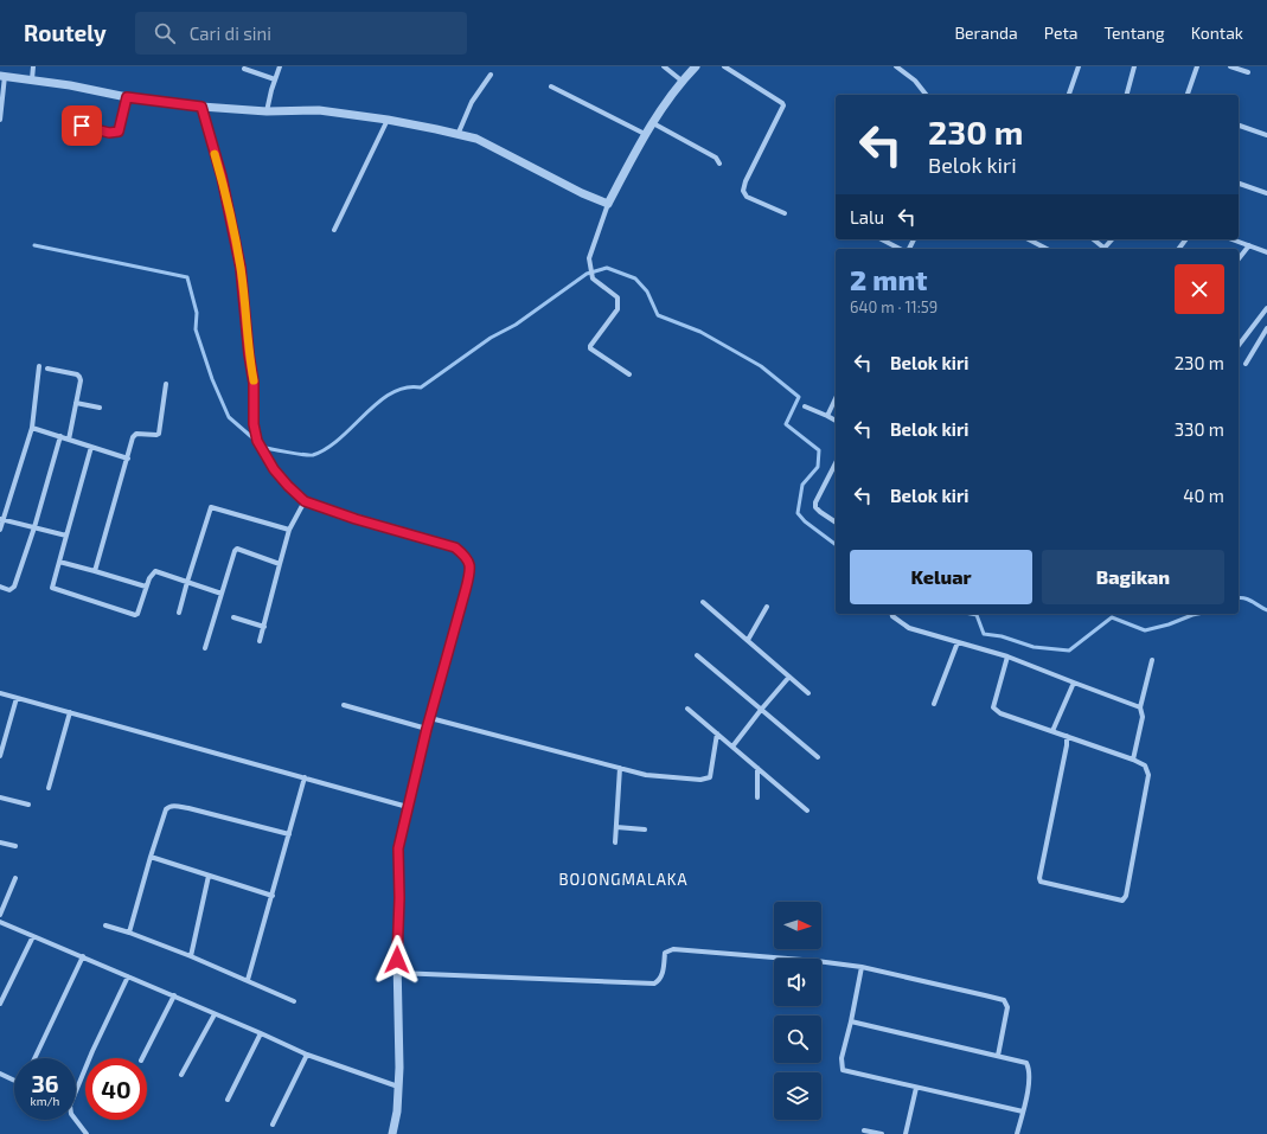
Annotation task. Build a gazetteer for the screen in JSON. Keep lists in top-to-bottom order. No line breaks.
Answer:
{"districts":["BOJONGMALAKA"],"north":"right","page":{"header":"Routely","search":"Cari di sini","nav":["Beranda","Peta","Tentang","Kontak"],"turn":["230 m","Belok kiri"],"then":"Lalu","heading":["2 mnt","640 m · 11:59"],"list":[{"name":"Belok kiri","value":"230 m"},{"name":"Belok kiri","value":"330 m"},{"name":"Belok kiri","value":"40 m"}],"buttons":["Keluar","Bagikan"],"speed":"36 km/h","limit":"40"}}
